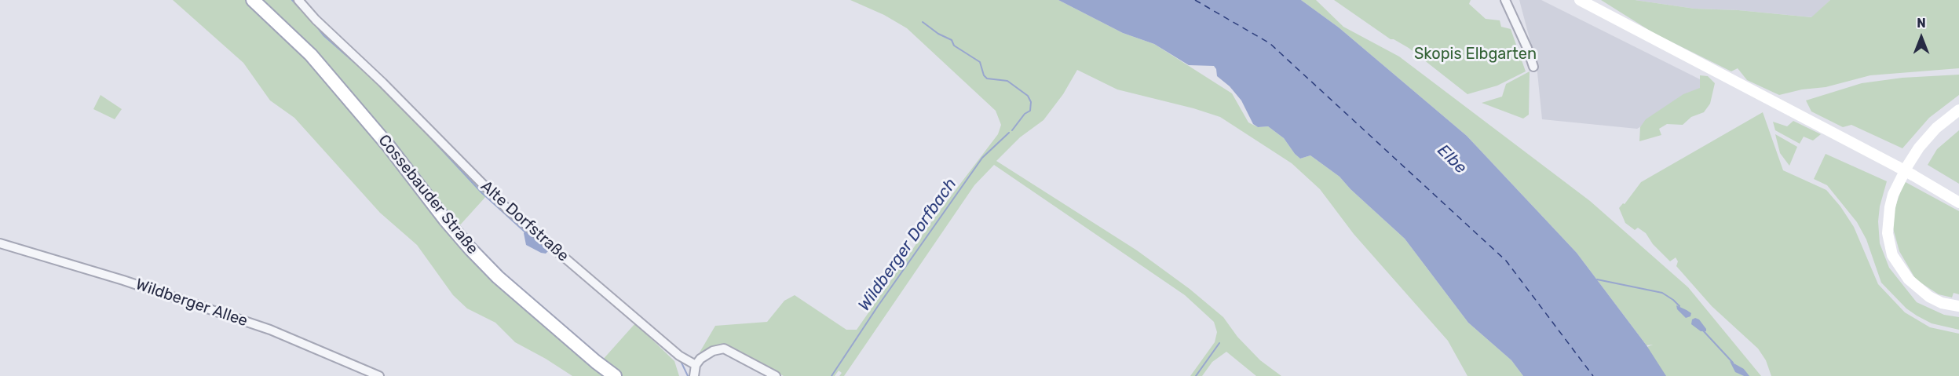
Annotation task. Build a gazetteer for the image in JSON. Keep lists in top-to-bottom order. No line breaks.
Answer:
{"streets":{"main road":["Cossebauder Straße"],"street":["Alte Dorfstraße","Wildberger Allee"]},"water":["Elbe","Wildberger Dorfbach"],"parks":["Skopis Elbgarten"],"north":"top"}
